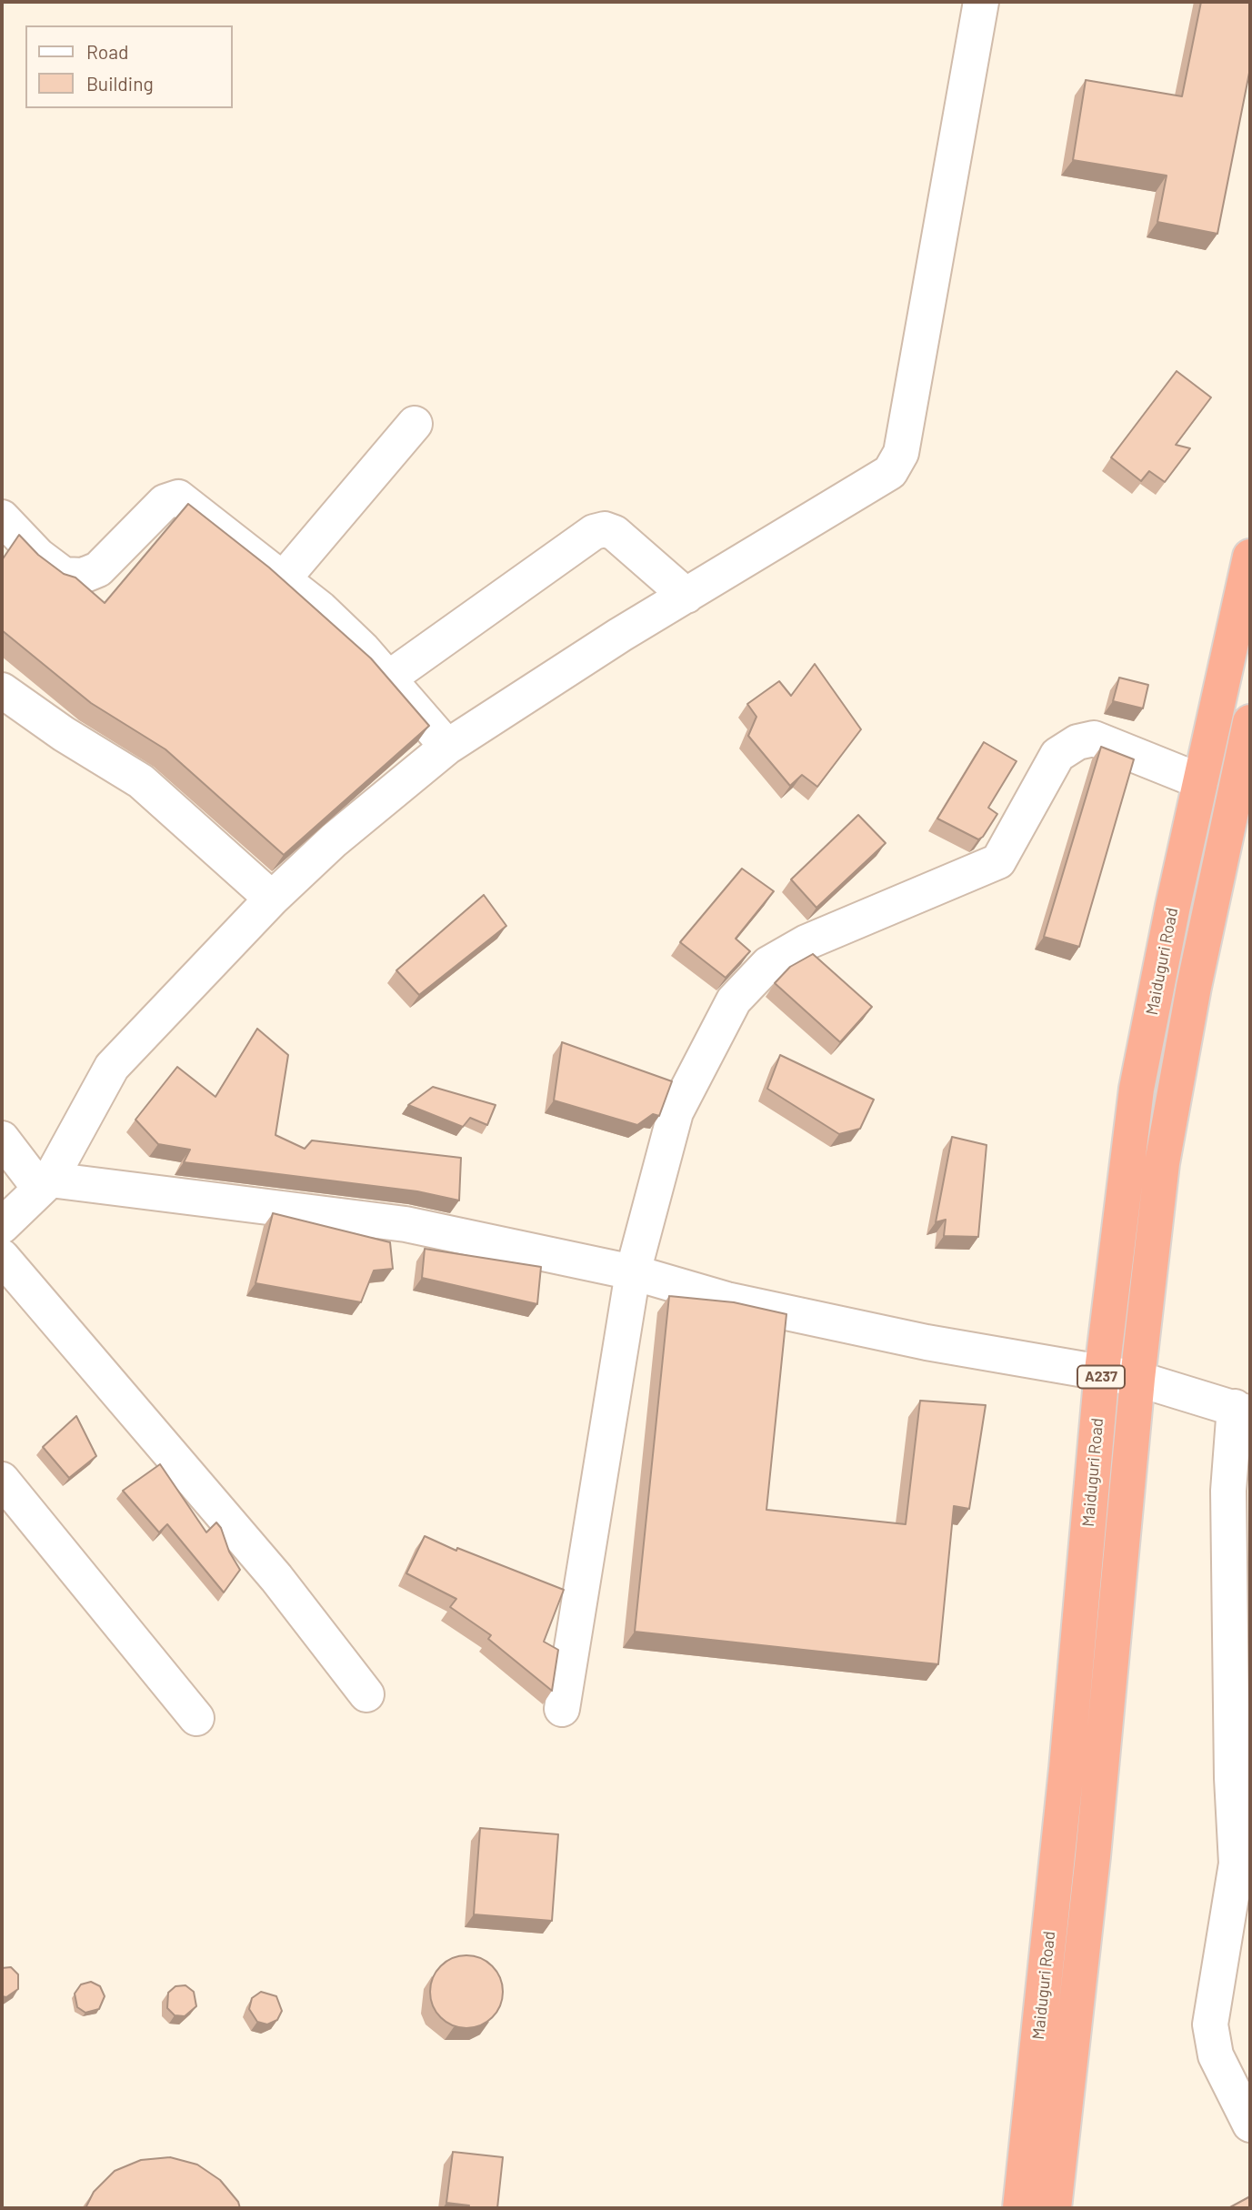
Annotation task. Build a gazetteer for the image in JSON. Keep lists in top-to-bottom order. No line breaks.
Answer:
{"streets":{"highway":["Maiduguri Road","A237"]},"legend":["Road","Building"]}
